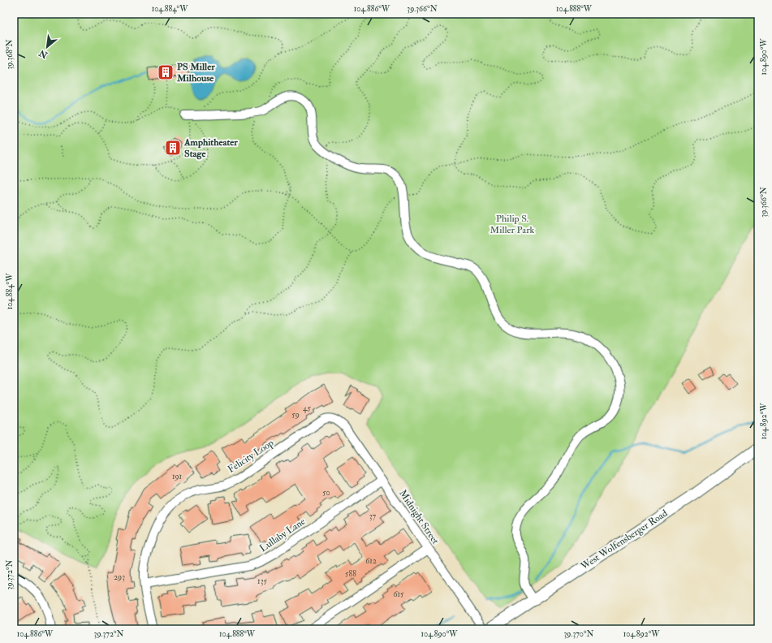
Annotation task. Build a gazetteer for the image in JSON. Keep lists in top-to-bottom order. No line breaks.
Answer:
{"streets":{"main road":["West Wolfensberger Road"],"street":["Felicity Loop","Midnight Street","Lullaby Lane"]},"crossings":[["Felicity Loop","Midnight Street"],["Felicity Loop","Lullaby Lane"],["Midnight Street","Lullaby Lane"]],"parks":["Philip S. Miller Park"],"places":{"building":["PS Miller Milhouse","Amphitheater Stage"]},"house_numbers":["45","59","191","50","37","612","588","293","135","615"],"north":"bottom left","coordinates":["104.884°W","104.886°W","39.366°N","104.888°W","39.368°N","104.890°W","104.892°W","39.372°N","39.370°N"]}
